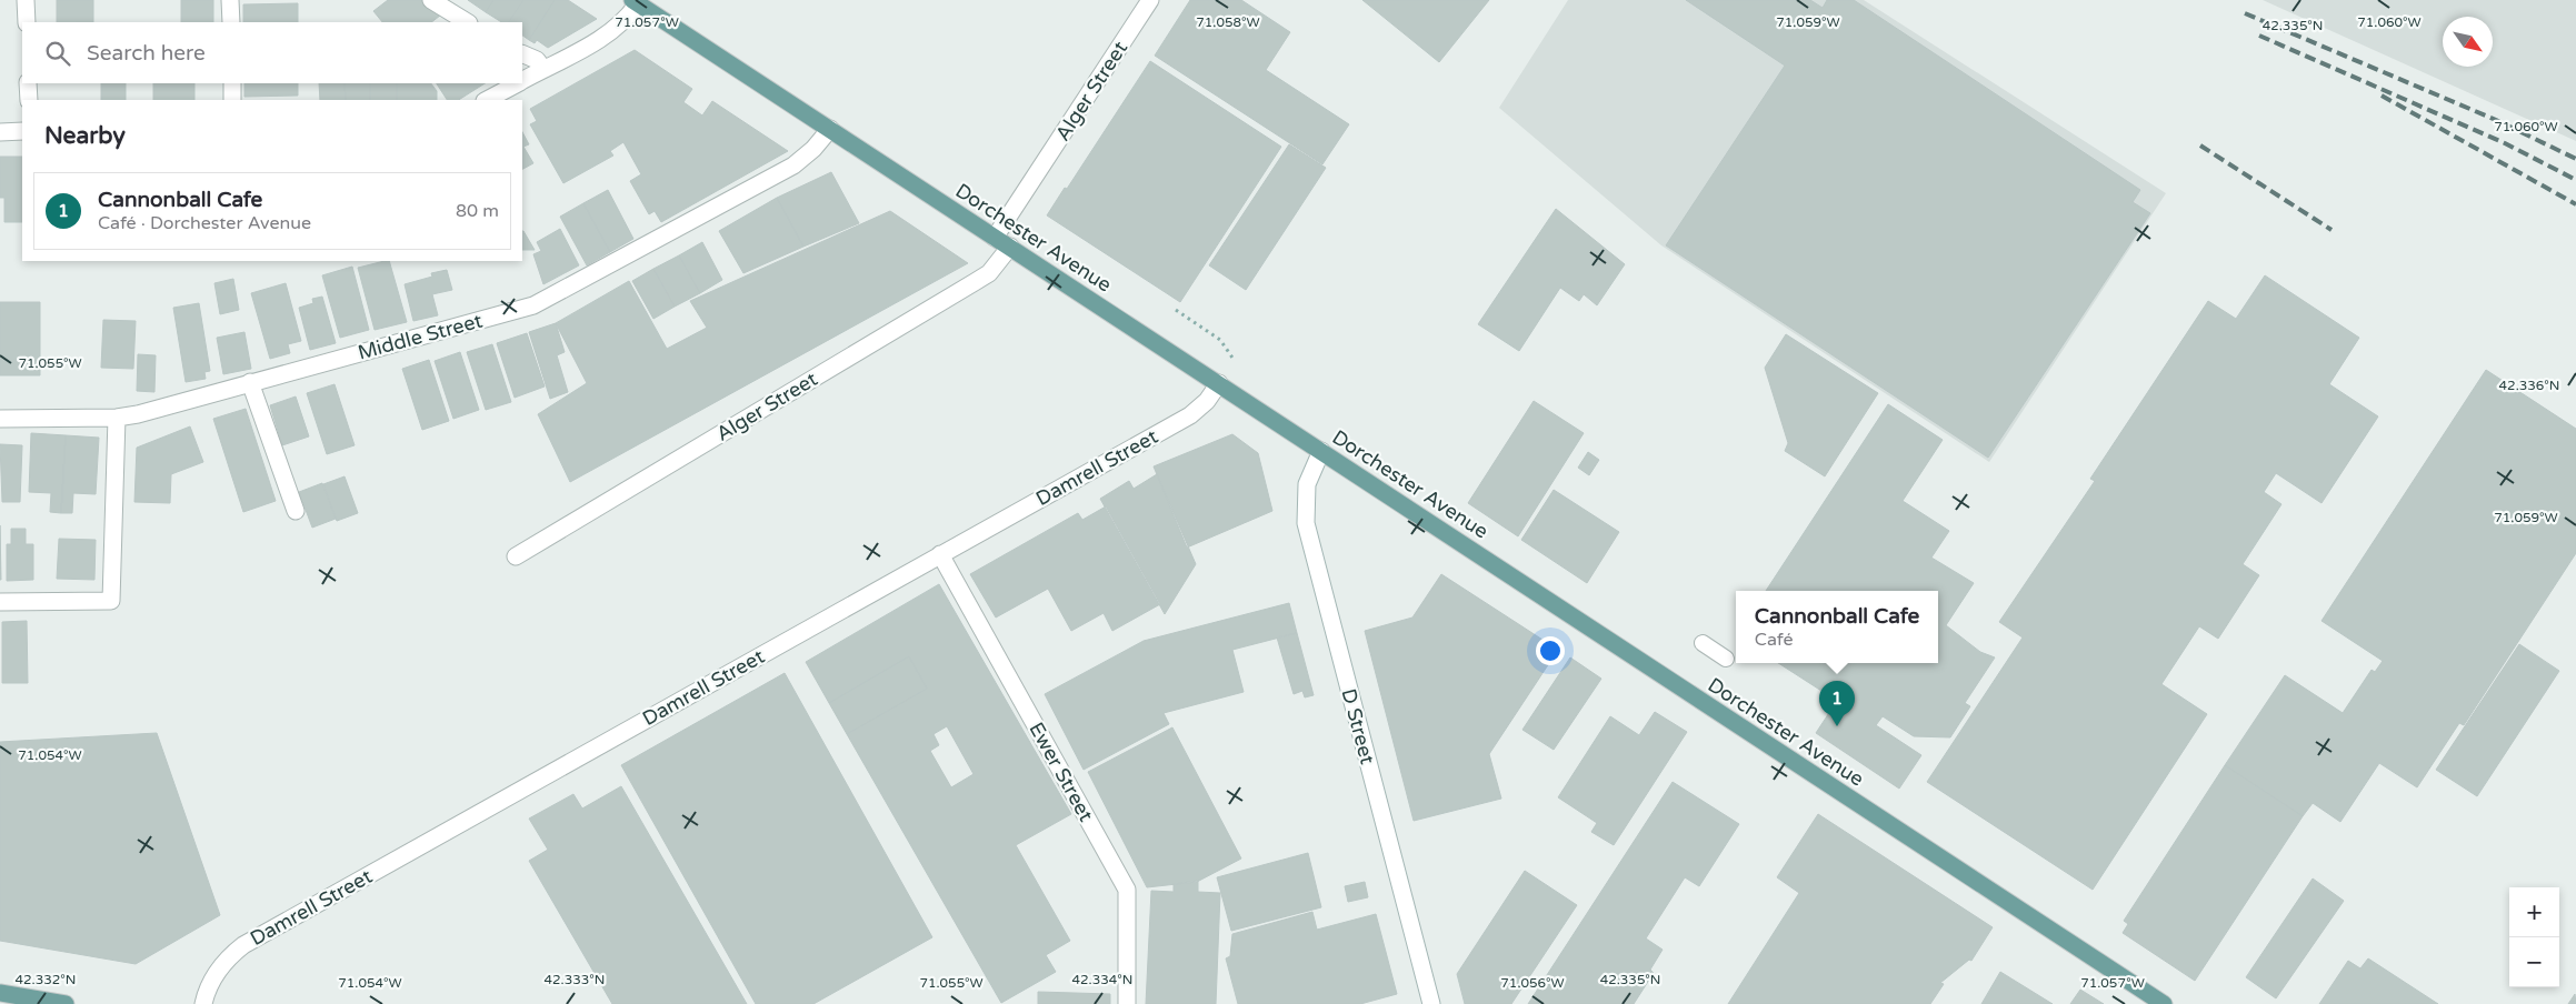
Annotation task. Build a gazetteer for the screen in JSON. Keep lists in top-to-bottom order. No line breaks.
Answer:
{"streets":{"main road":["Dorchester Avenue"],"street":["Alger Street","Middle Street","Damrell Street","D Street","Ewer Street"]},"crossings":[["Alger Street","Dorchester Avenue"],["Dorchester Avenue","Middle Street"],["Dorchester Avenue","Damrell Street"],["Dorchester Avenue","D Street"],["Damrell Street","Ewer Street"]],"north":"bottom right","page":{"search":"Search here","heading":"Nearby","list":[{"mark":"1","name":"Cannonball Cafe","note":"Café · Dorchester Avenue","value":"80 m"}],"popup":["Cannonball Cafe","Café"],"pins":"1","map_buttons":["+","−"]},"coordinates":["71.057°W","71.058°W","71.059°W","71.060°W","42.335°N","71.055°W","42.336°N","71.054°W","42.332°N","42.333°N","42.334°N","71.056°W"]}
